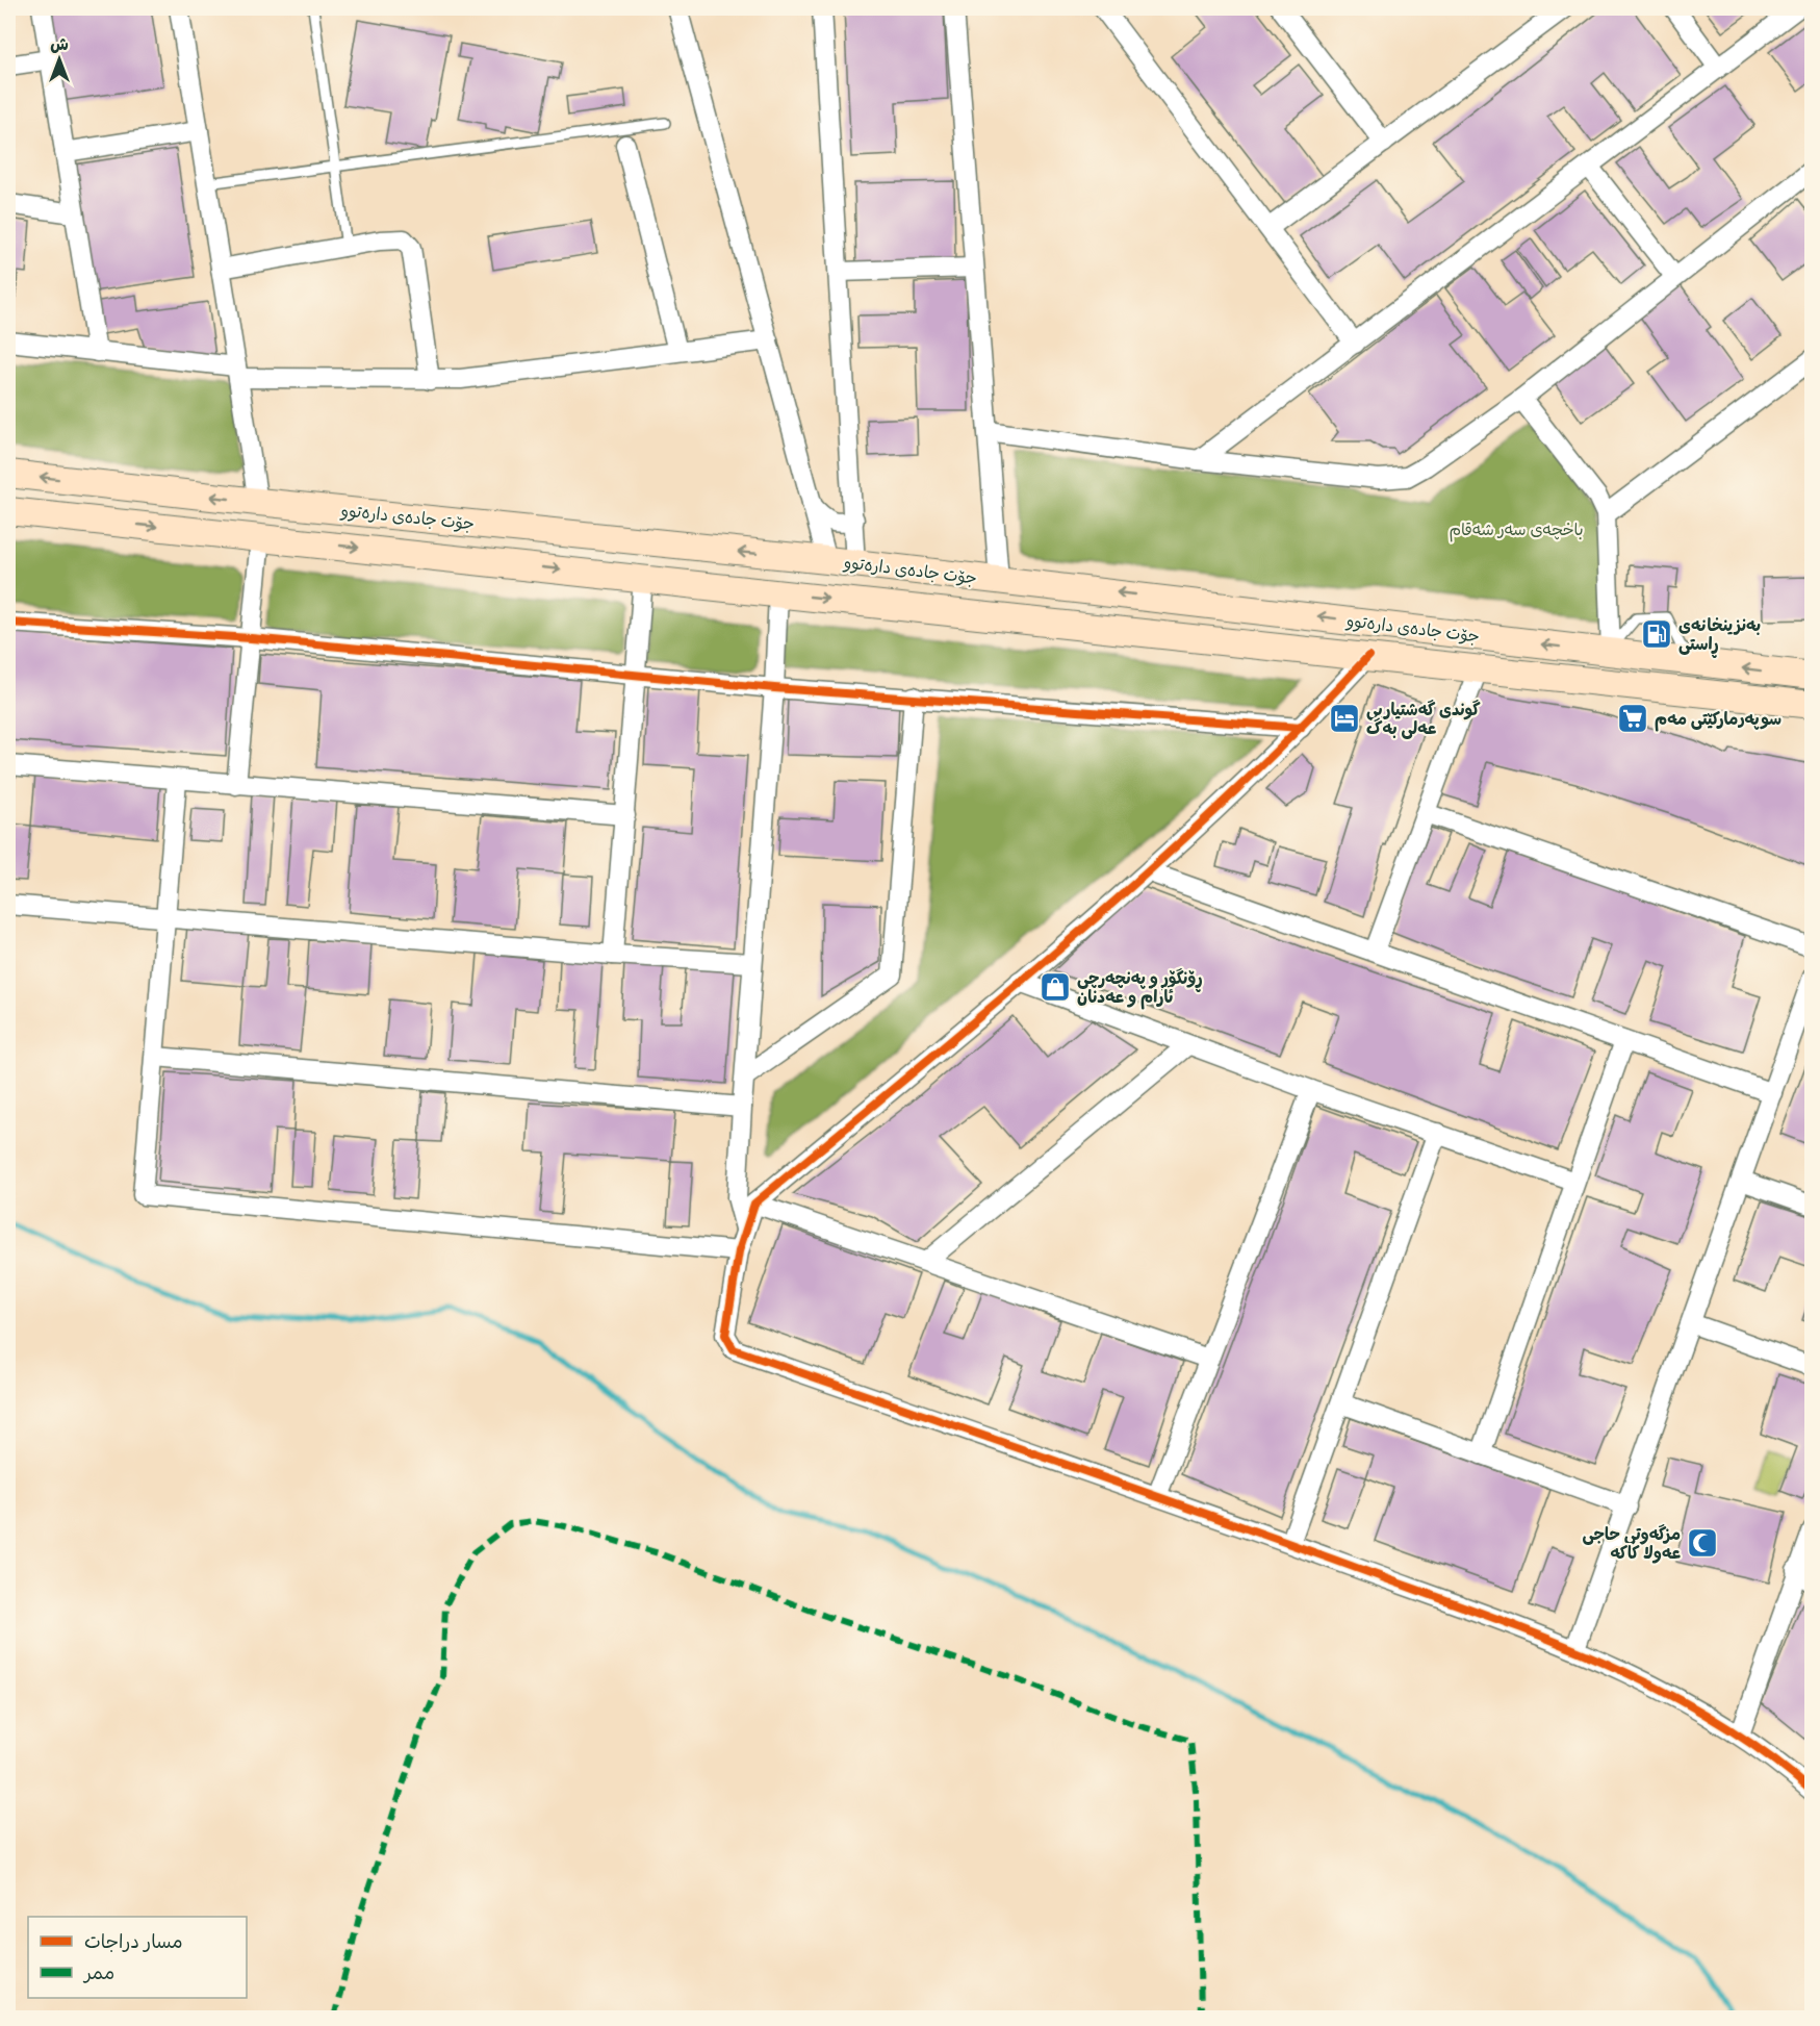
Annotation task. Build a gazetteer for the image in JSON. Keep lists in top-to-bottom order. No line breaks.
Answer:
{"streets":{"main road":["جۆت جادەی دارەتوو"]},"parks":["باخچەی سەر شەقام"],"places":{"fuel station":["بەنزینخانەی ڕاستی"],"hotel":["گوندی گەشتیاریی عەلی بەگ"],"supermarket":["سوپەرمارکێتی مەم"],"shop":["ڕۆنگۆڕ و پەنچەرچی ئارام و عەدنان"],"mosque":["مزگەوتی حاجی عەولا کاکە"]},"legend":["مسار دراجات","ممر"],"north":"top"}
